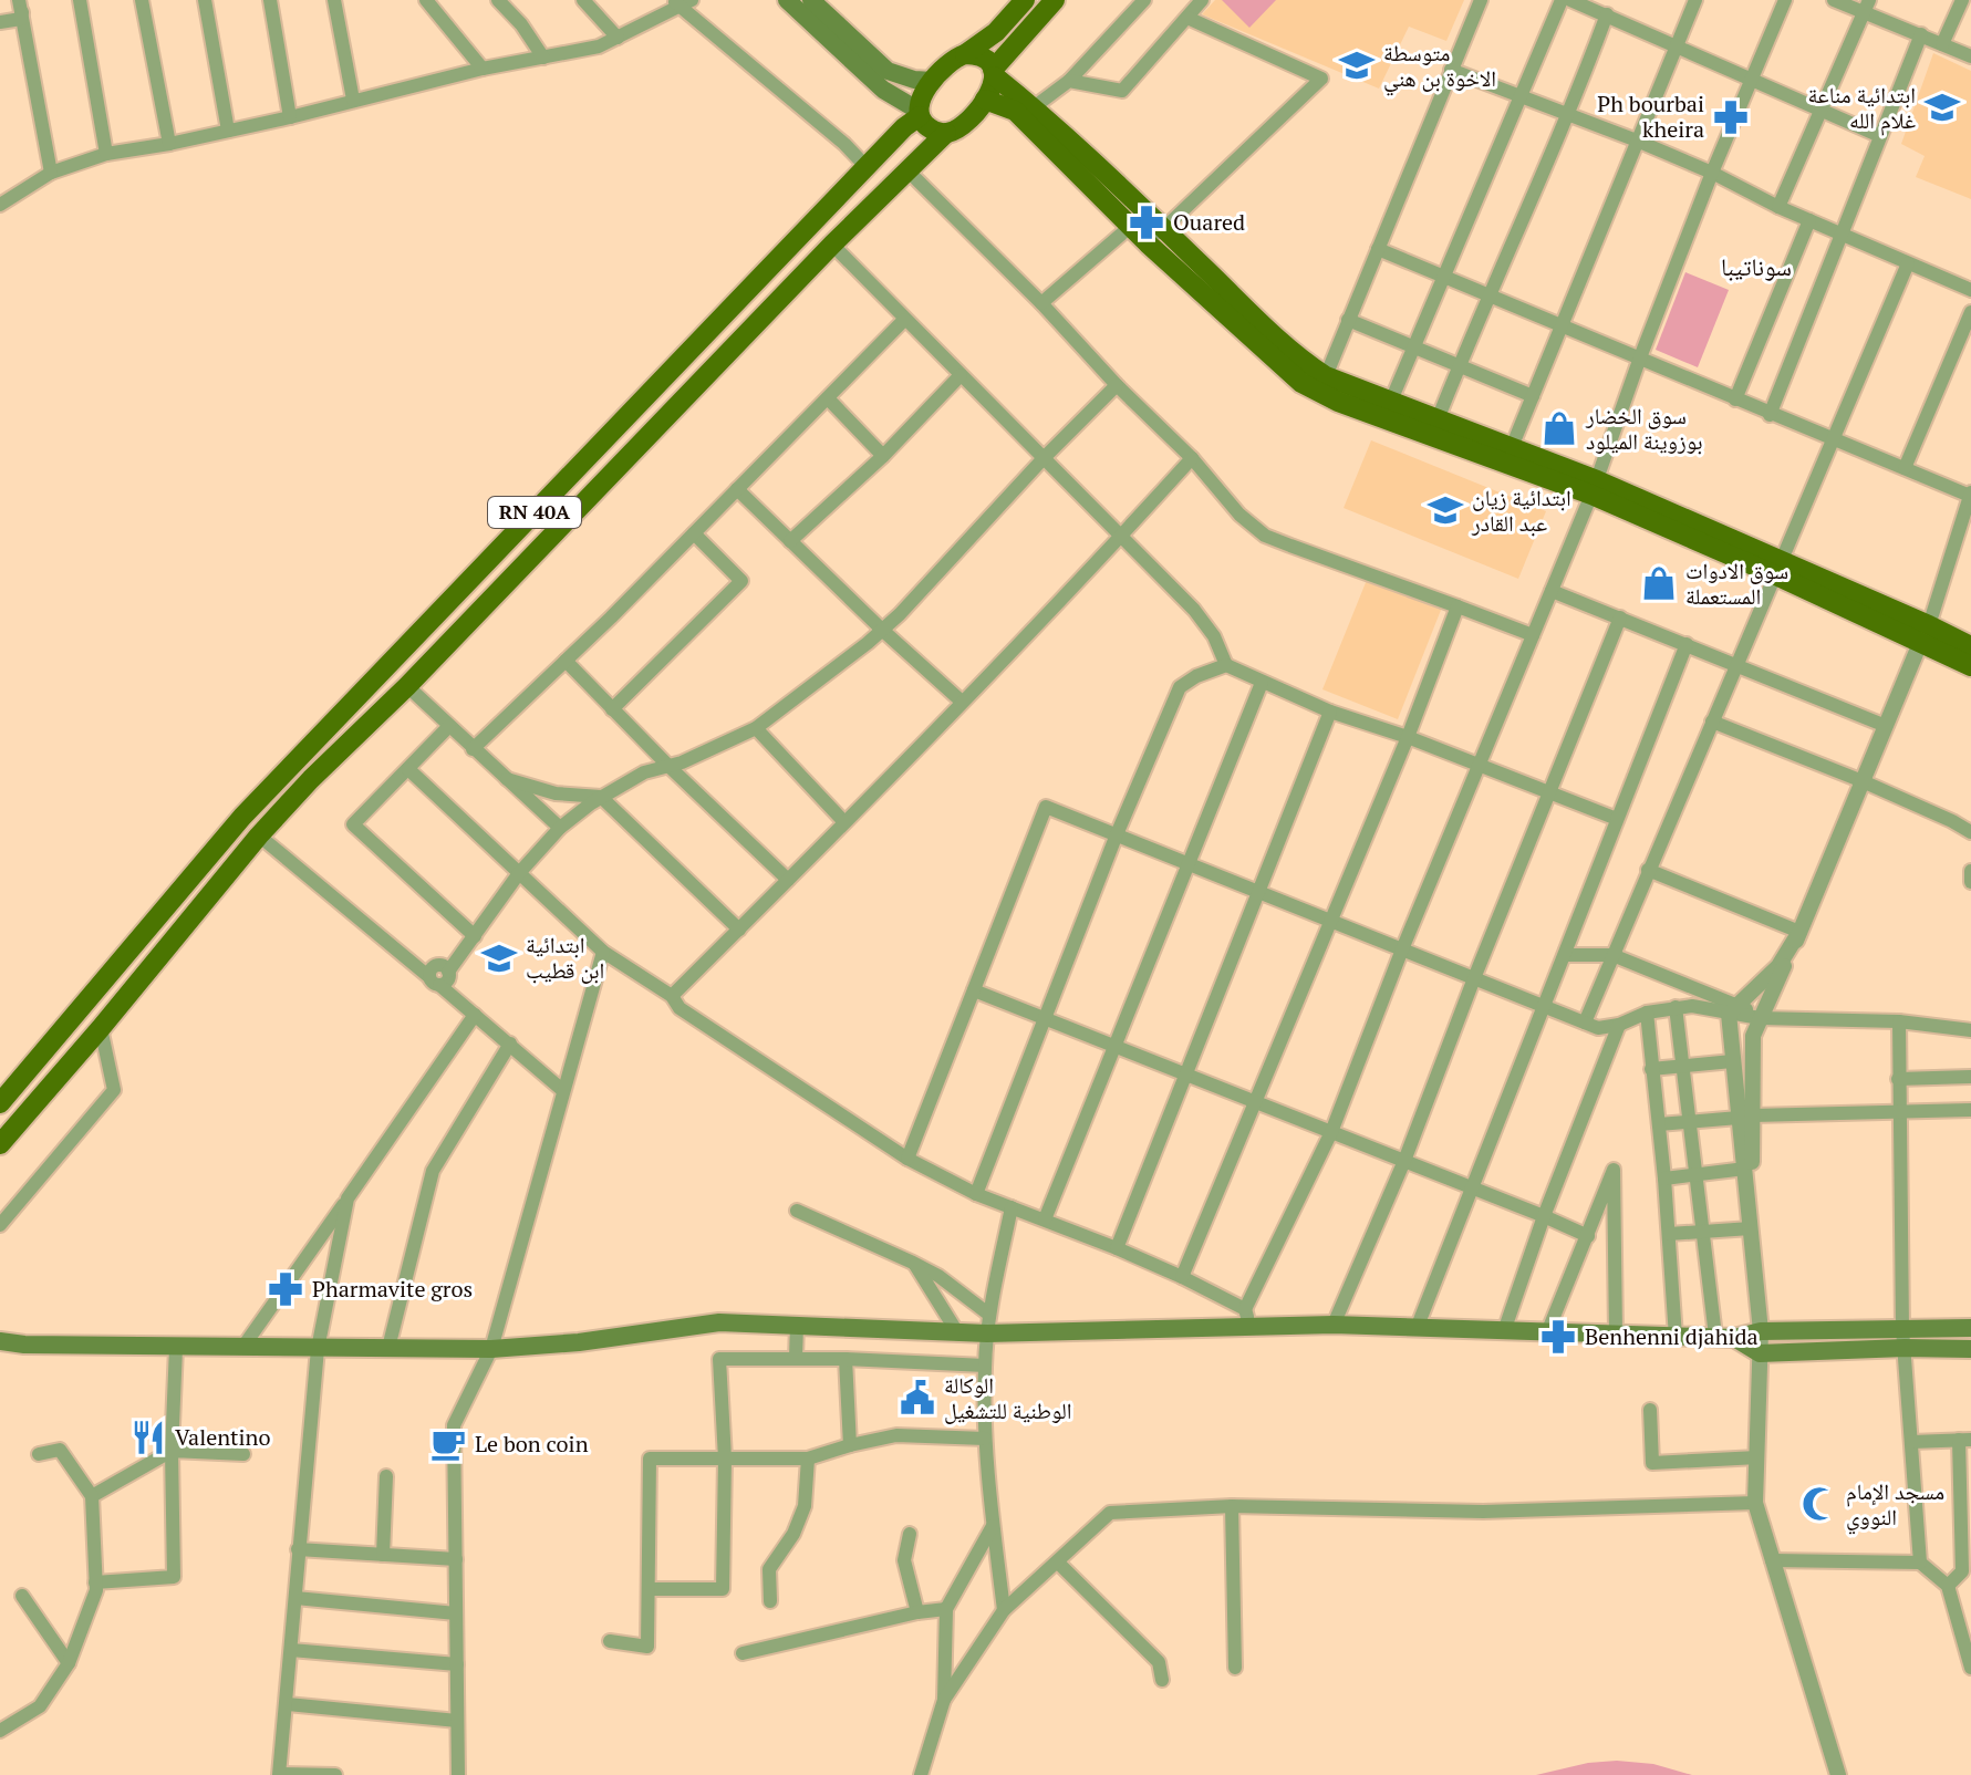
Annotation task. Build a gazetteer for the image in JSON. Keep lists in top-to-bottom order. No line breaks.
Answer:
{"streets":{"main road":["RN 40A"]},"districts":["سوناتيبا"],"places":{"school or university":["متوسطة الاخوة بن هني","ابتدائية مناعة غلام الله","ابتدائية زيان عبد القادر","ابتدائية ابن قطيب"],"pharmacy":["Ph bourbai kheira","Ouared","Pharmavite gros","Benhenni djahida"],"shop":["سوق الخضار بوزوينة الميلود","سوق الادوات المستعملة"],"public building":["الوكالة الوطنية للتشغيل"],"restaurant":["Valentino"],"cafe":["Le bon coin"],"mosque":["مسجد الإمام النووي"]}}
